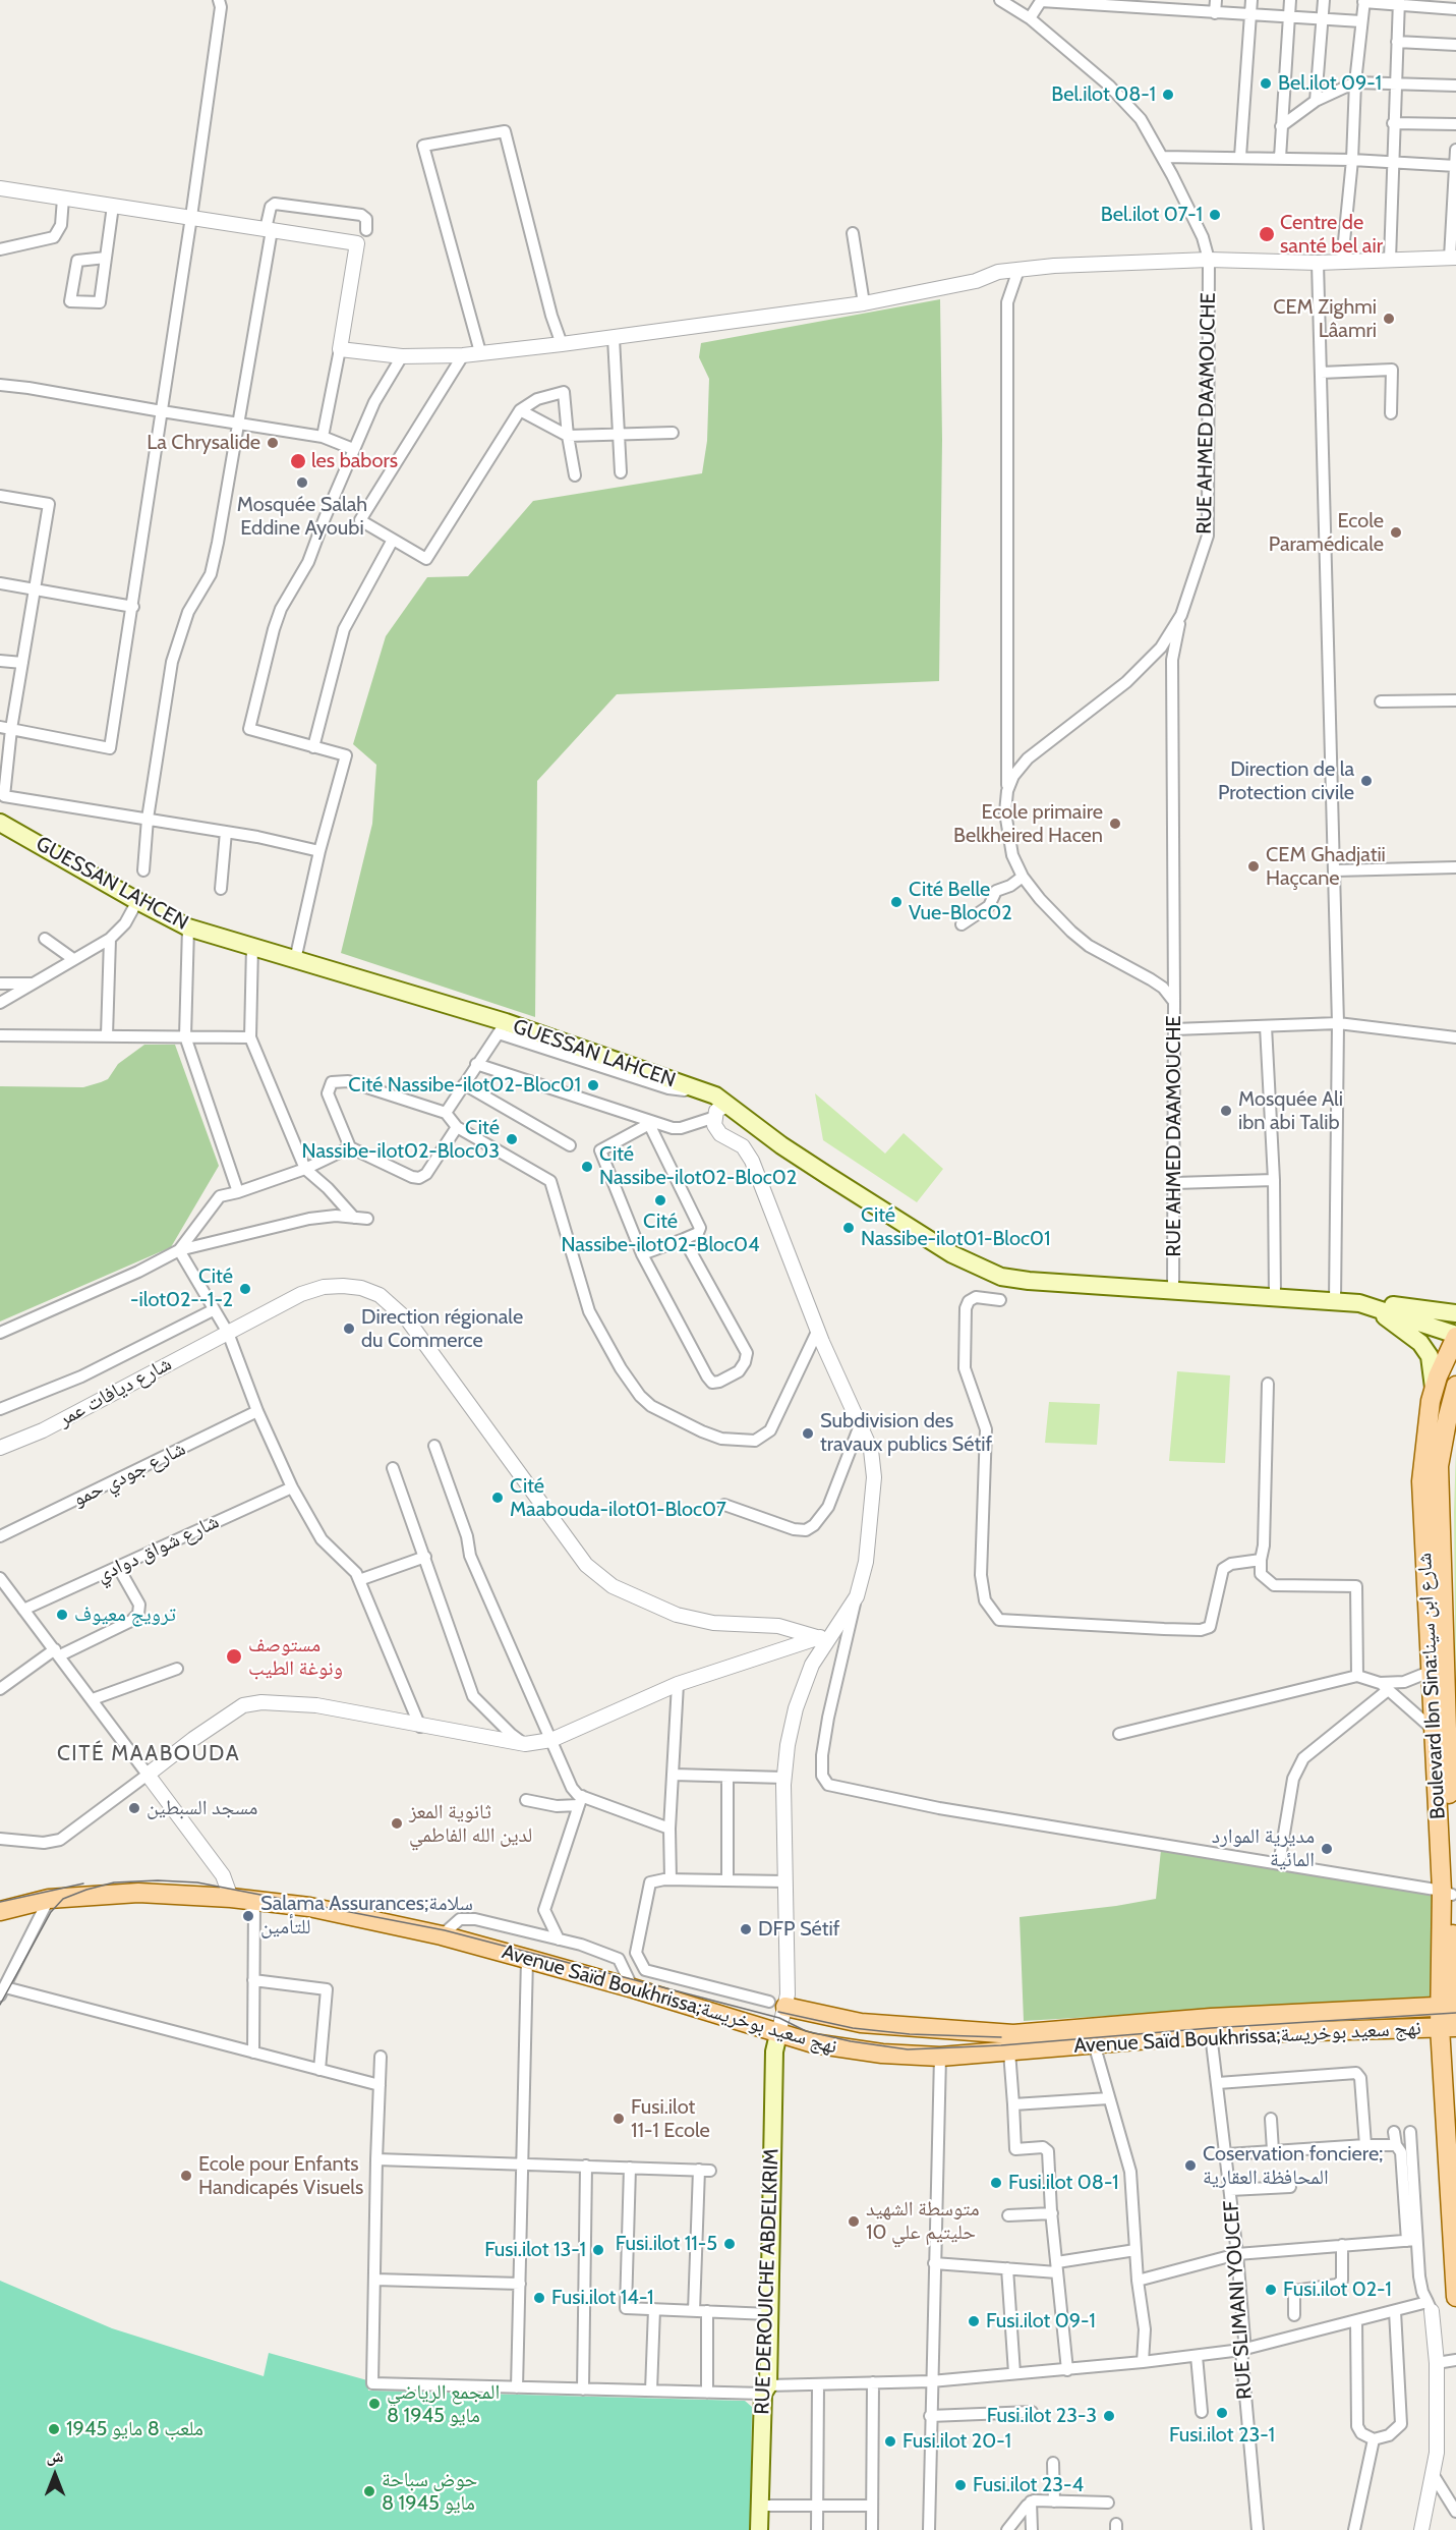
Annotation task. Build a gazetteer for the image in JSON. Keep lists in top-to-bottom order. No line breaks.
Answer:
{"streets":{"main road":["GUESSAN LAHCEN","Boulevard Ibn Sina:شارع ابن سينا","Avenue Saïd Boukhrissa;نهج سعيد بوخريسة","RUE DEROUICHE ABDELKRIM"],"street":["RUE AHMED DAAMOUCHE","شارع ديافات عمر","شارع جودي حمو","شارع شواق دوادي","RUE SLIMANI YOUCEF"]},"crossings":[["RUE AHMED DAAMOUCHE","GUESSAN LAHCEN"],["Boulevard Ibn Sina:شارع ابن سينا","Avenue Saïd Boukhrissa;نهج سعيد بوخريسة"],["Avenue Saïd Boukhrissa;نهج سعيد بوخريسة","RUE DEROUICHE ABDELKRIM"],["Avenue Saïd Boukhrissa;نهج سعيد بوخريسة","RUE SLIMANI YOUCEF"]],"districts":["CITÉ MAABOUDA"],"places":["Bel.ilot 09-1","Bel.ilot 08-1","Bel.ilot 07-1","Centre de santé bel air","CEM Zighmi Lâamri","La Chrysalide","les babors","Mosquée Salah Eddine Ayoubi","Ecole Paramédicale","Direction de la Protection civile","Ecole primaire Belkheired Hacen","CEM Ghadjatii Haçcane","Cité Belle Vue-Bloc02","Cité Nassibe-ilot02-Bloc01","Mosquée Ali ibn abi Talib","Cité Nassibe-ilot02-Bloc03","Cité Nassibe-ilot02-Bloc02","Cité Nassibe-ilot02-Bloc04","Cité Nassibe-ilot01-Bloc01","Cité -ilot02--1-2","Direction régionale du Commerce","Subdivision des travaux publics Sétif","Cité Maabouda-ilot01-Bloc07","ترويج معيوف","مستوصف ونوغة الطيب","مسجد السبطين","ثانوية المعز لدين الله الفاطمي","مديرية الموارد المائية","Salama Assurances;سلامة للتأمين","DFP Sétif","Fusi.ilot 11-1 Ecole","Coservation fonciere; المحافظة العقارية","Ecole pour Enfants Handicapés Visuels","Fusi.ilot 08-1","متوسطة الشهيد حليتيم علي 10","Fusi.ilot 11-5","Fusi.ilot 13-1","Fusi.ilot 02-1","Fusi.ilot 14-1","Fusi.ilot 09-1","المجمع الرياضي 8 مايو 1945","Fusi.ilot 23-1","Fusi.ilot 23-3","ملعب 8 مايو 1945","Fusi.ilot 20-1","Fusi.ilot 23-4","حوض سباحة 8 مايو 1945"],"north":"top"}
